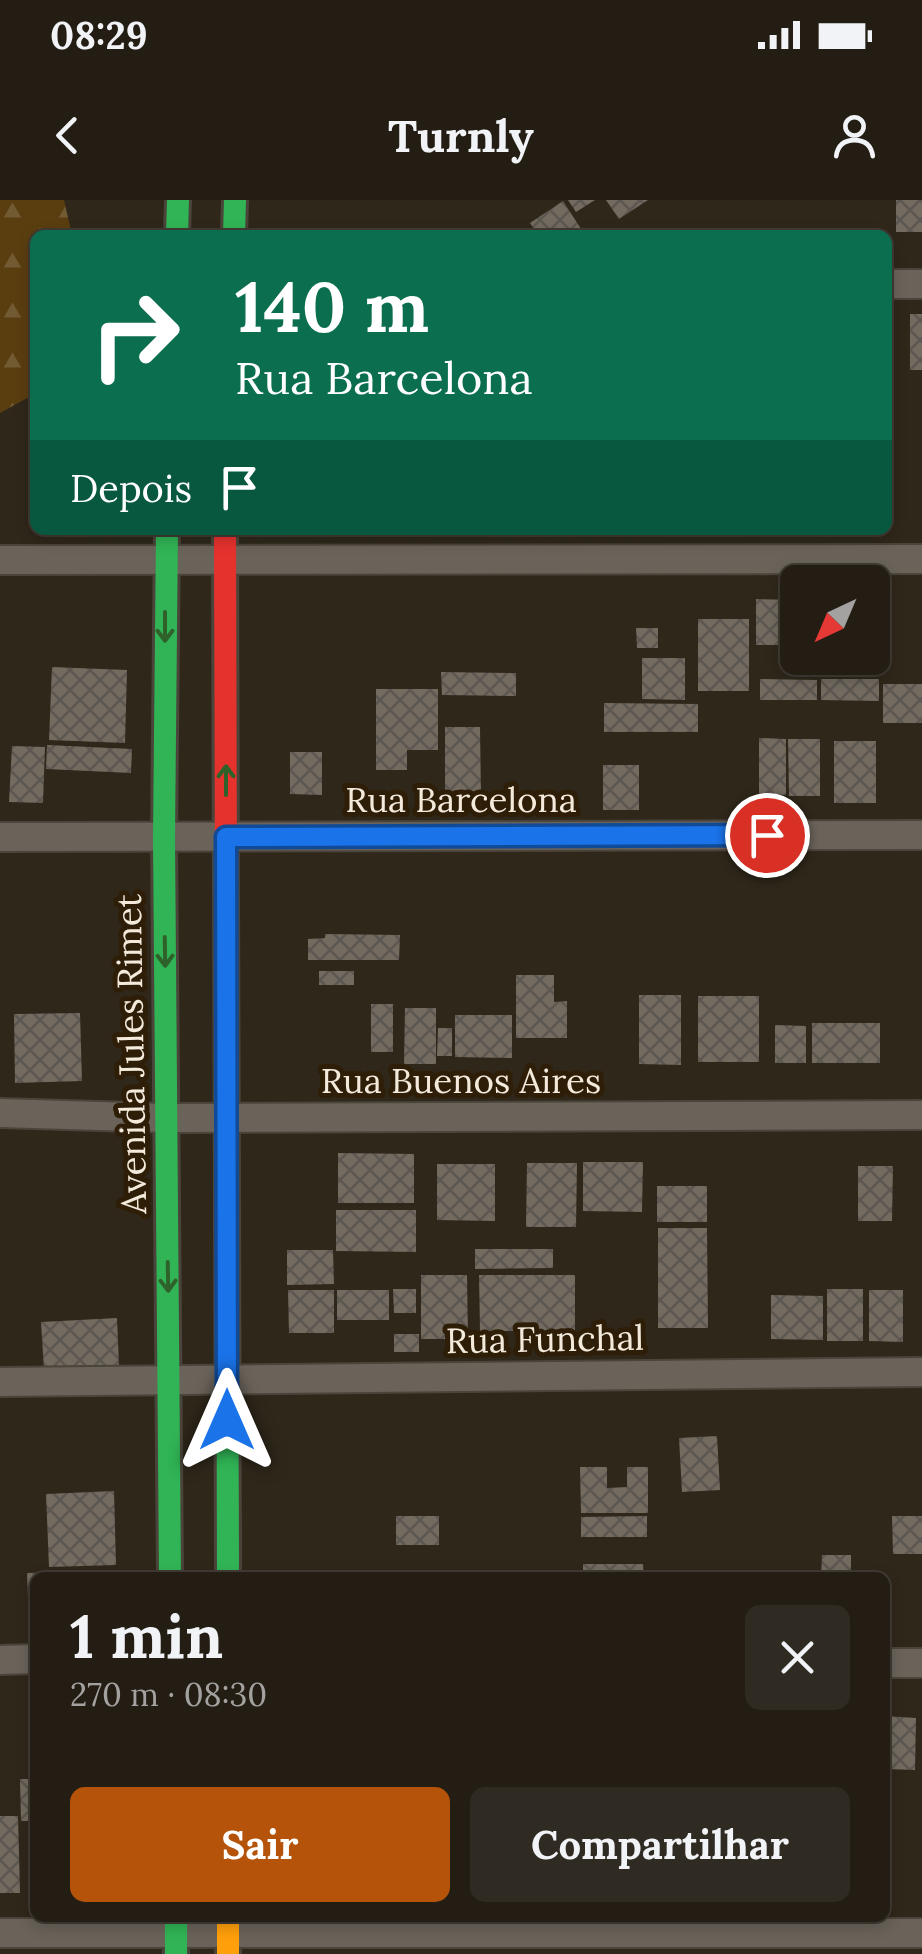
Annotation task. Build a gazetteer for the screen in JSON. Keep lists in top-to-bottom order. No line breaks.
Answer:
{"streets":{"main road":["Avenida Jules Rimet"],"street":["Rua Barcelona","Rua Buenos Aires","Rua Funchal"]},"crossings":[["Rua Barcelona","Avenida Jules Rimet"],["Avenida Jules Rimet","Rua Buenos Aires"],["Avenida Jules Rimet","Rua Funchal"]],"north":"bottom left","page":{"status":"08:29","header":"Turnly","turn":["140 m","Rua Barcelona"],"then":"Depois","heading":["1 min","270 m · 08:30"],"buttons":["Sair","Compartilhar"]}}
